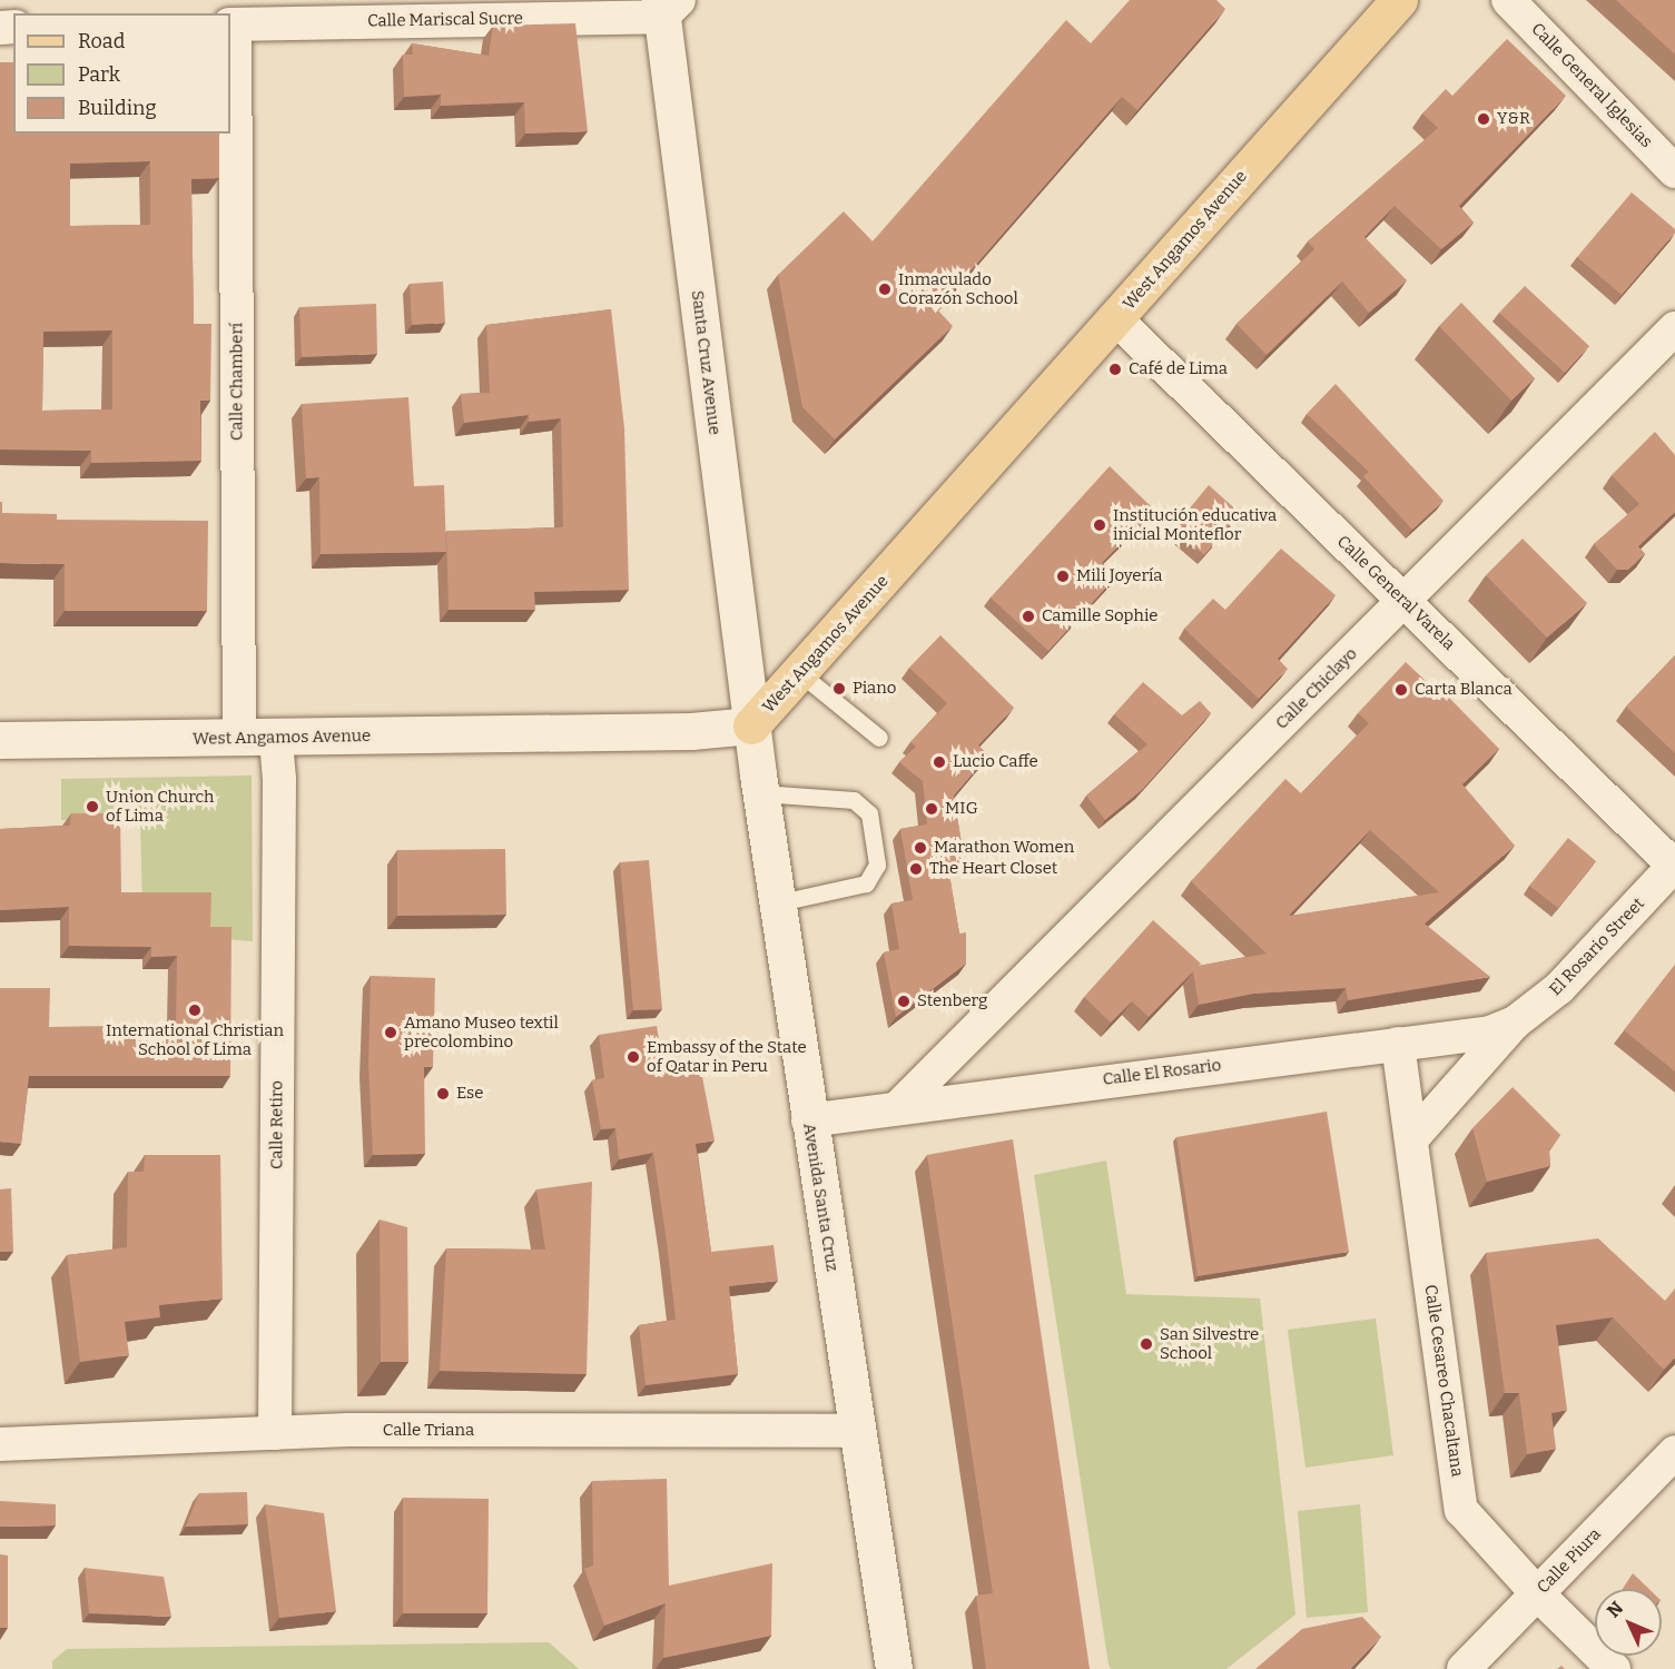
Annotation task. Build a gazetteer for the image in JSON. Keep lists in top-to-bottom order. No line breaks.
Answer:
{"streets":{"main road":["West Angamos Avenue","Santa Cruz Avenue","Avenida Santa Cruz"],"street":["Calle Mariscal Sucre","Calle General Iglesias","Calle Chamberí","Calle General Varela","Calle Chiclayo","El Rosario Street","Calle El Rosario","Calle Retiro","Calle Cesareo Chacaltana","Calle Triana","Calle Piura"]},"crossings":[["Calle Mariscal Sucre","Santa Cruz Avenue"],["Calle Mariscal Sucre","Calle Chamberí"],["West Angamos Avenue","Santa Cruz Avenue"],["West Angamos Avenue","Calle Chamberí"],["West Angamos Avenue","Calle General Varela"],["West Angamos Avenue","Calle Retiro"],["West Angamos Avenue","Avenida Santa Cruz"],["Santa Cruz Avenue","Avenida Santa Cruz"],["Calle General Varela","Calle Chiclayo"],["Calle General Varela","El Rosario Street"],["Calle Chiclayo","Calle El Rosario"],["El Rosario Street","Calle El Rosario"],["Calle El Rosario","Avenida Santa Cruz"],["Calle El Rosario","Calle Cesareo Chacaltana"],["Calle Retiro","Calle Triana"],["Avenida Santa Cruz","Calle Triana"],["Calle Cesareo Chacaltana","Calle Piura"]],"places":["Y&R","Inmaculado Corazón School","Café de Lima","Institución educativa inicial Monteflor","Mili Joyería","Camille Sophie","Piano","Carta Blanca","Lucio Caffe","Union Church of Lima","MIG","Marathon Women","The Heart Closet","Stenberg","International Christian School of Lima","Amano Museo textil precolombino","Embassy of the State of Qatar in Peru","Ese","San Silvestre School"],"legend":["Road","Park","Building"],"north":"top left"}
